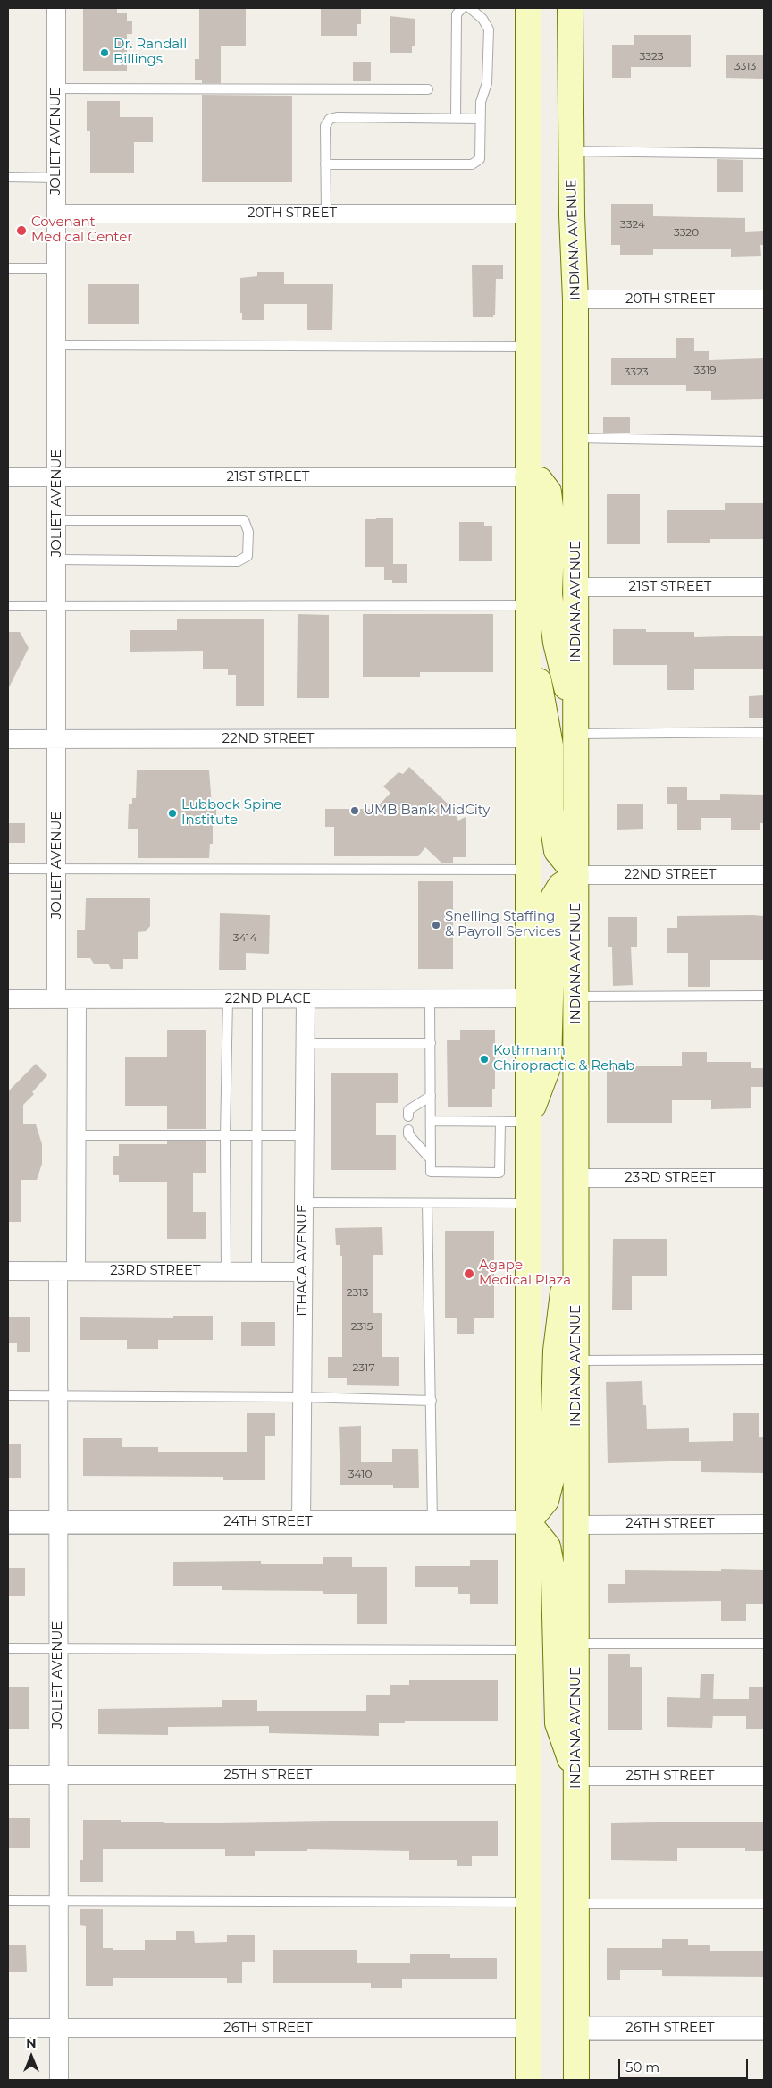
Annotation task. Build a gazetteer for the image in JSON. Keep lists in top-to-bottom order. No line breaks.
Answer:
{"streets":{"main road":["INDIANA AVENUE"],"street":["JOLIET AVENUE","20TH STREET","21ST STREET","22ND STREET","22ND PLACE","23RD STREET","ITHACA AVENUE","24TH STREET","25TH STREET","26TH STREET"]},"crossings":[["JOLIET AVENUE","20TH STREET"],["JOLIET AVENUE","21ST STREET"],["JOLIET AVENUE","22ND STREET"],["JOLIET AVENUE","22ND PLACE"],["JOLIET AVENUE","23RD STREET"],["JOLIET AVENUE","24TH STREET"],["JOLIET AVENUE","25TH STREET"],["JOLIET AVENUE","26TH STREET"],["20TH STREET","INDIANA AVENUE"],["INDIANA AVENUE","21ST STREET"],["INDIANA AVENUE","22ND STREET"],["INDIANA AVENUE","23RD STREET"],["INDIANA AVENUE","24TH STREET"],["INDIANA AVENUE","25TH STREET"],["INDIANA AVENUE","26TH STREET"],["22ND PLACE","ITHACA AVENUE"],["23RD STREET","ITHACA AVENUE"],["ITHACA AVENUE","24TH STREET"]],"places":["Dr. Randall Billings","Covenant Medical Center","UMB Bank MidCity","Lubbock Spine Institute","Snelling Staffing & Payroll Services","Kothmann Chiropractic & Rehab","Agape Medical Plaza"],"house_numbers":["3323","3313","3324","3320","3319","3323","3414","2313","2315","2317","3410"],"scale_bar":"50 m","north":"top"}
